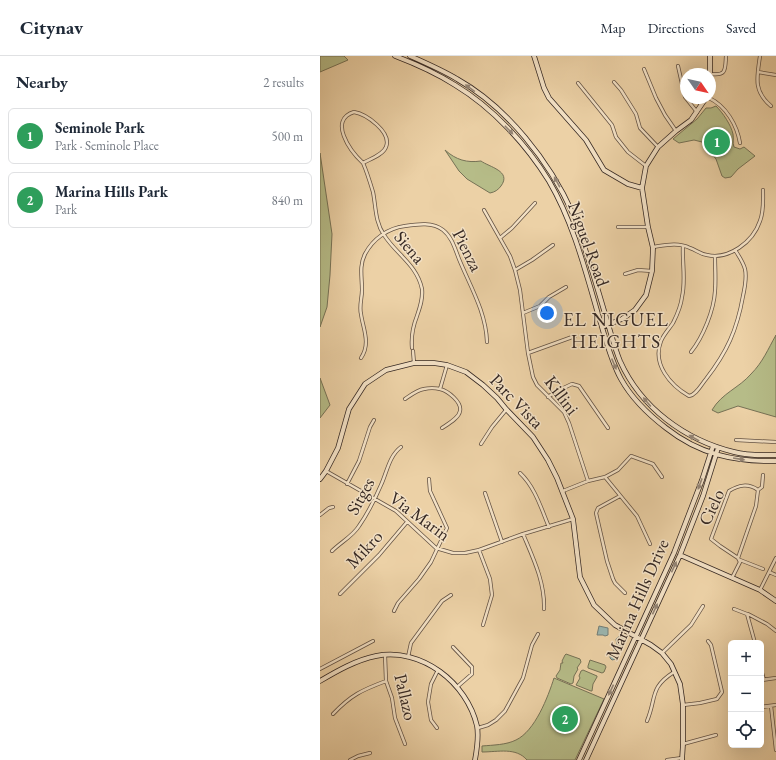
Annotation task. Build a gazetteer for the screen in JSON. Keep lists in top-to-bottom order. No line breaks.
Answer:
{"streets":{"street":["Niguel Road","Siena","Pienza","Killini","Parc Vista","Sitges","Cielo","Via Marin","Mikro","Marina Hills Drive","Pallazo"]},"crossings":[["Niguel Road","Marina Hills Drive"],["Siena","Pienza"],["Siena","Parc Vista"],["Parc Vista","Via Marin"],["Parc Vista","Marina Hills Drive"],["Sitges","Via Marin"],["Via Marin","Mikro"]],"districts":["EL NIGUEL HEIGHTS"],"north":"bottom right","page":{"header":"Citynav","nav":["Map","Directions","Saved"],"heading":["Nearby","2 results"],"list":[{"mark":"1","name":"Seminole Park","note":"Park · Seminole Place","value":"500 m"},{"mark":"2","name":"Marina Hills Park","note":"Park","value":"840 m"}],"pins":["1","2"],"map_buttons":["+","−"]}}
